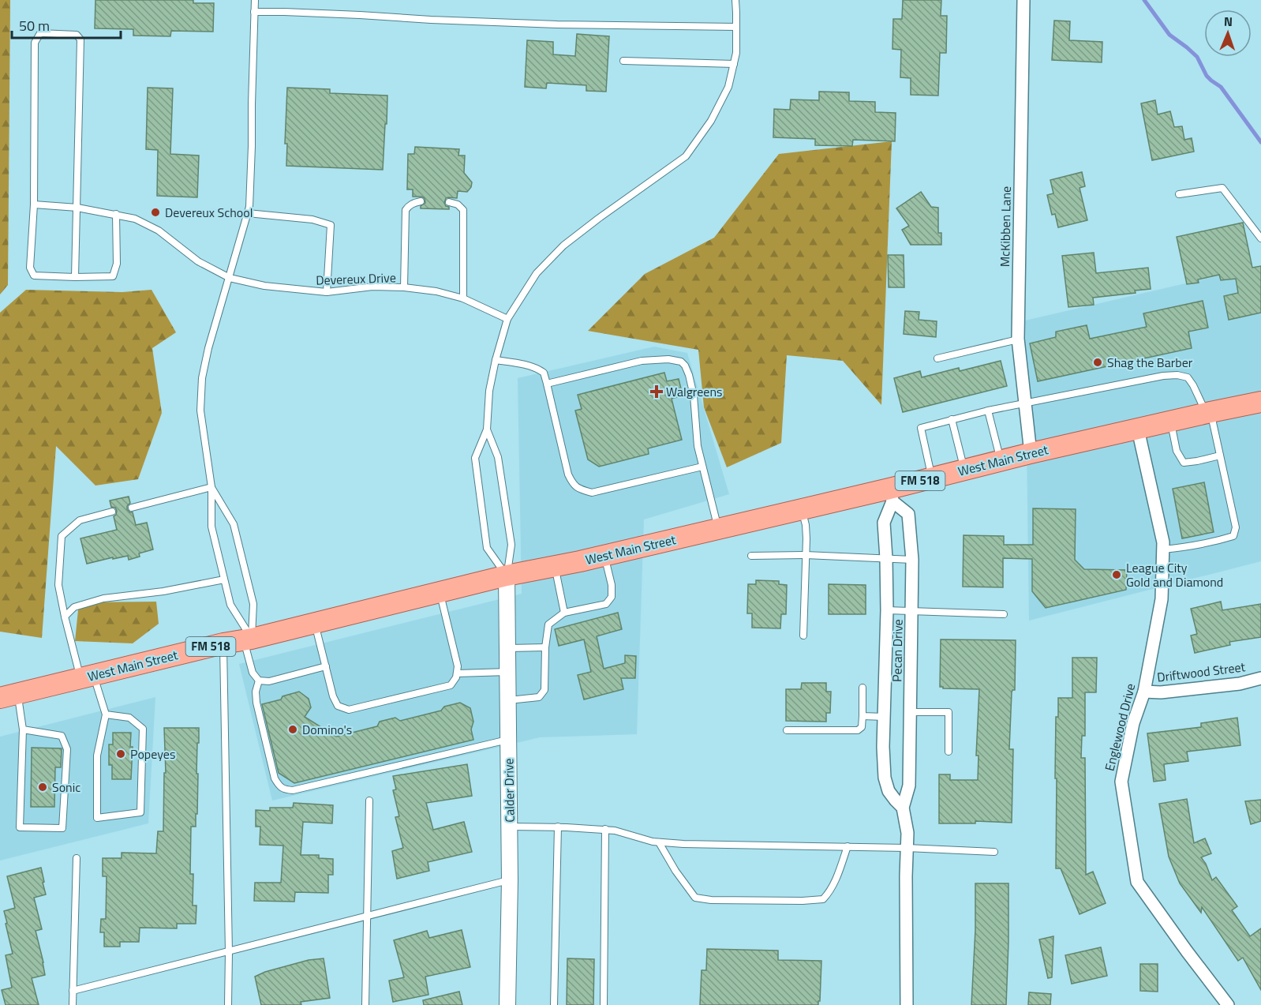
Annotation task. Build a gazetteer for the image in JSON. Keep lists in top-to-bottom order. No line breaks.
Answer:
{"streets":{"main road":["West Main Street","FM 518"],"street":["McKibben Lane","Pecan Drive","Driftwood Street","Englewood Drive","Calder Drive"],"lane":["Devereux Drive"]},"crossings":[["McKibben Lane","West Main Street"],["West Main Street","Pecan Drive"],["West Main Street","Englewood Drive"],["West Main Street","Calder Drive"],["Driftwood Street","Englewood Drive"]],"places":{"other":["Devereux School","Shag the Barber","League City Gold and Diamond","Domino's","Popeyes","Sonic"],"health":["Walgreens"]},"scale_bar":"50 m","north":"top"}
